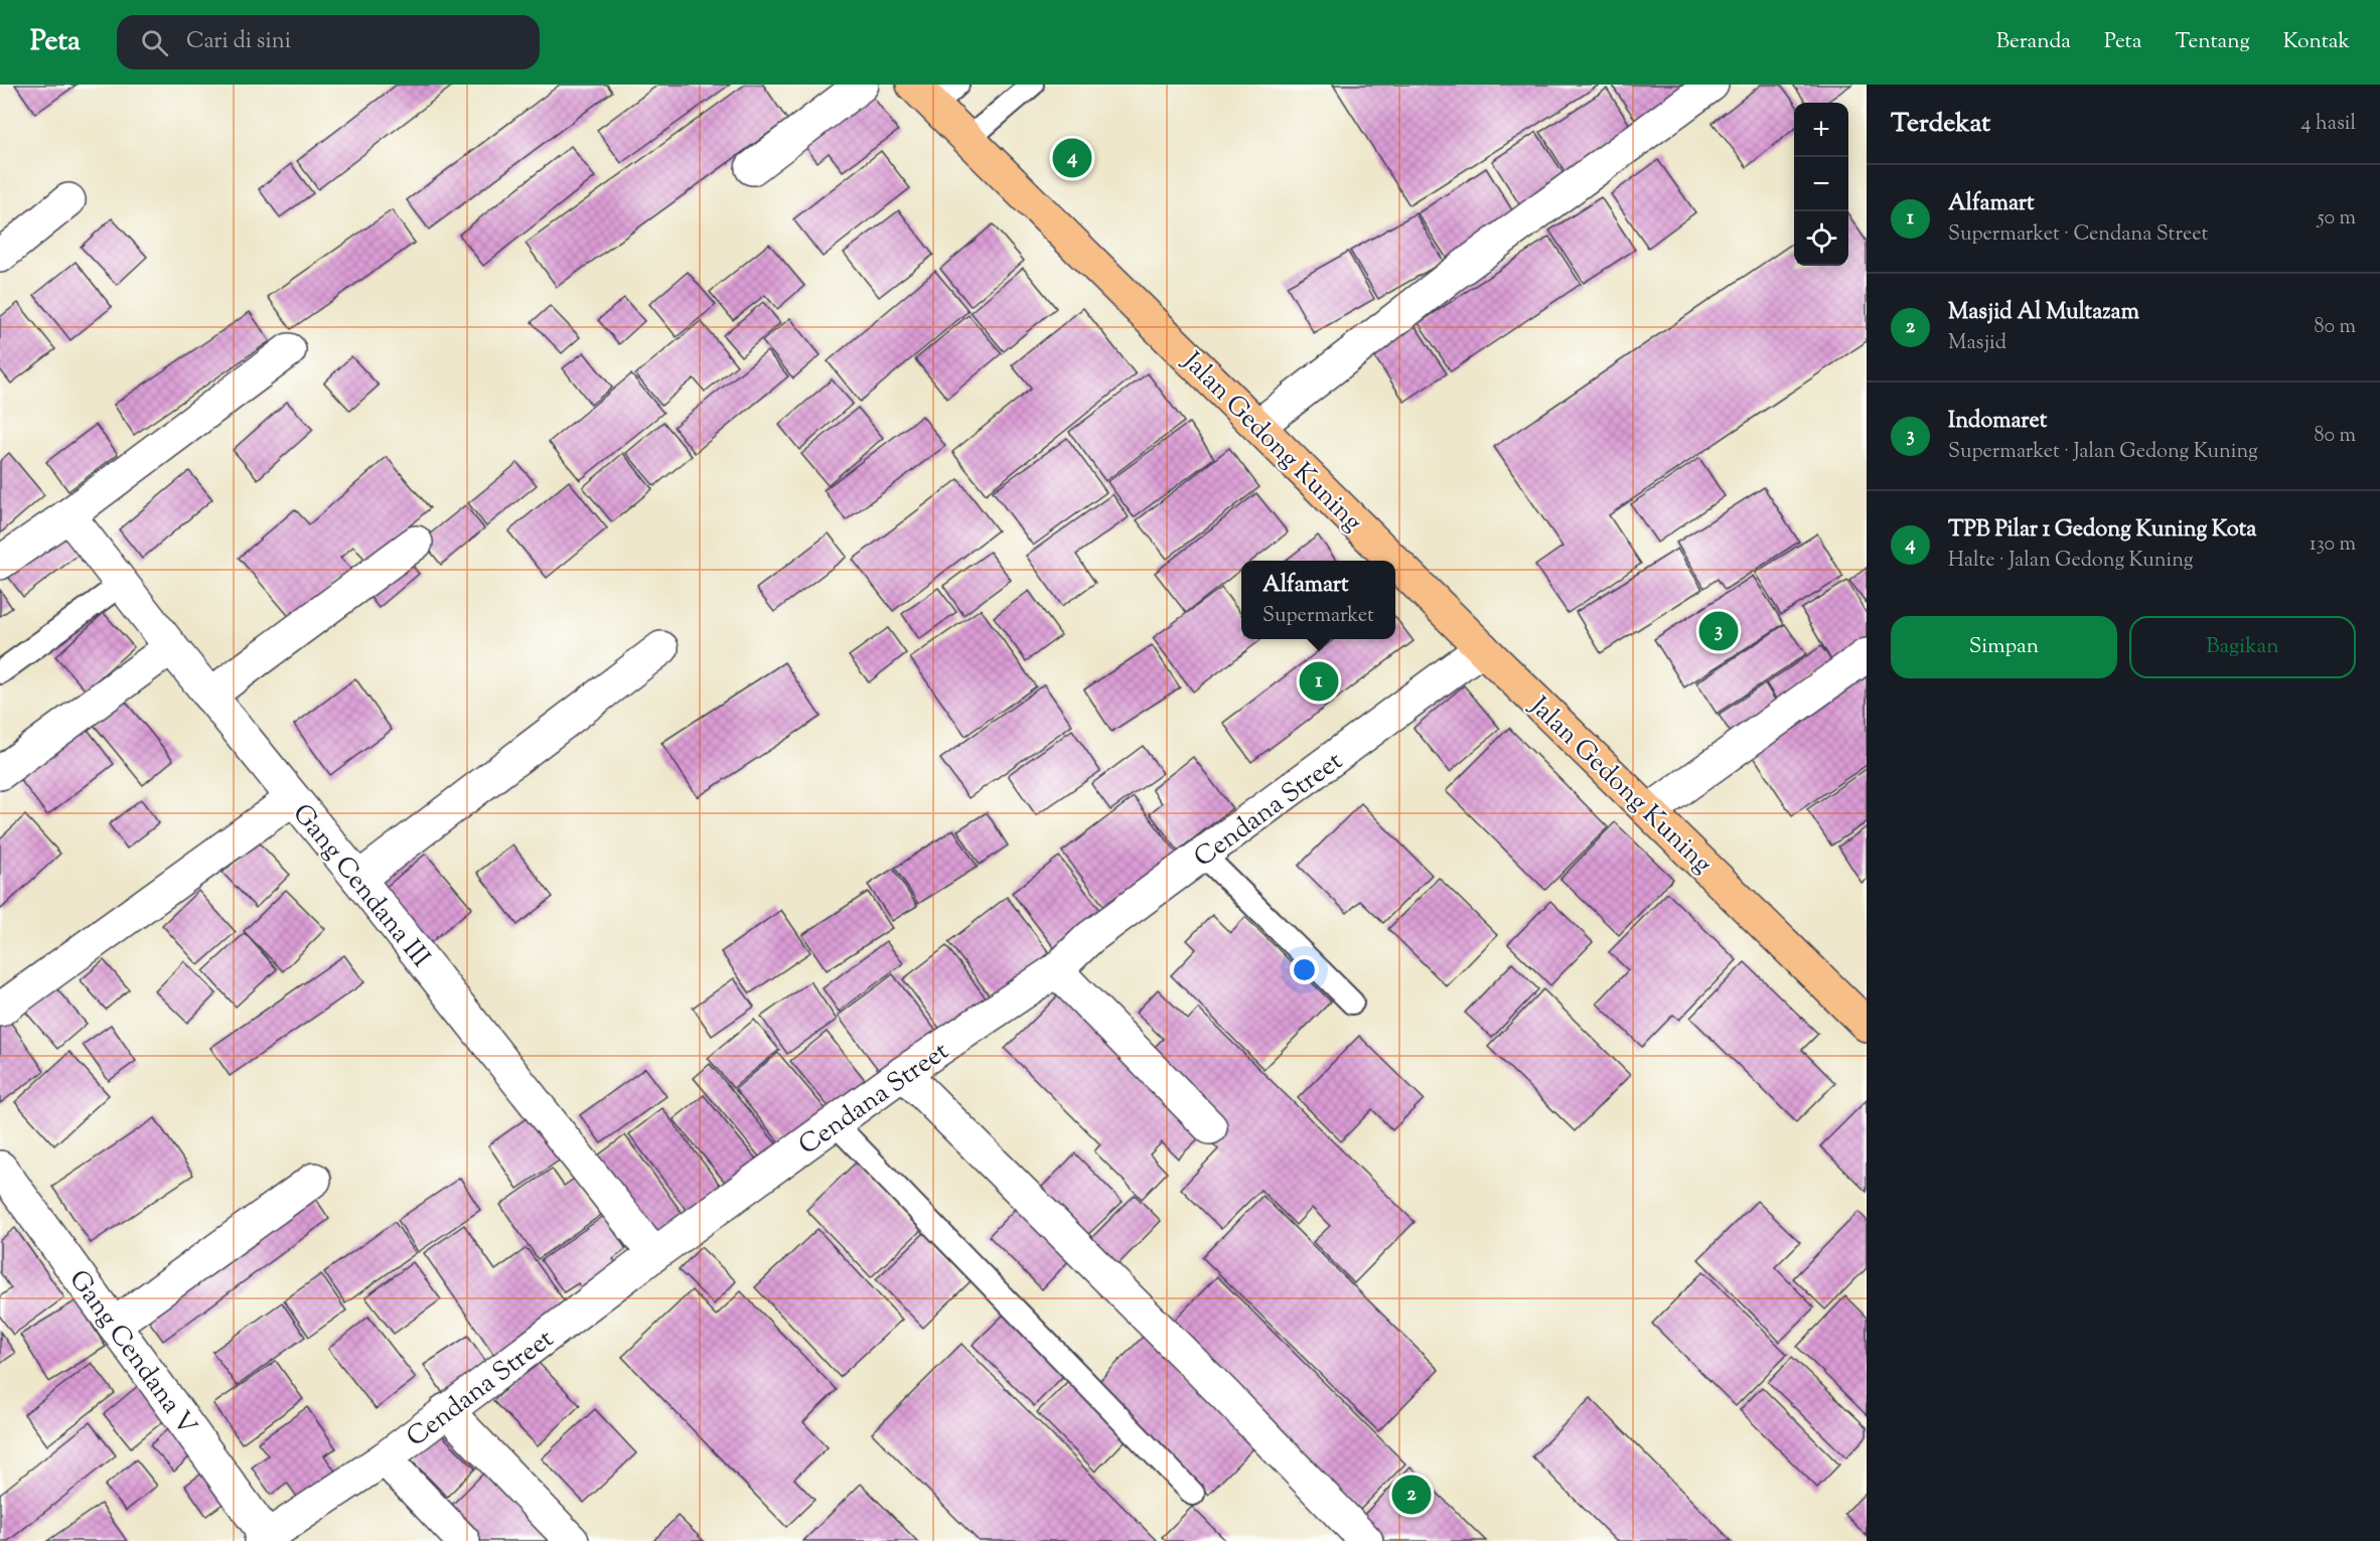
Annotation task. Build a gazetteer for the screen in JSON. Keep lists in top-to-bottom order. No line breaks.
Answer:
{"streets":{"main road":["Jalan Gedong Kuning"],"street":["Cendana Street","Gang Cendana III","Gang Cendana V"]},"crossings":[["Jalan Gedong Kuning","Cendana Street"],["Cendana Street","Gang Cendana III"],["Cendana Street","Gang Cendana V"]],"page":{"header":"Peta","search":"Cari di sini","nav":["Beranda","Peta","Tentang","Kontak"],"heading":["Terdekat","4 hasil"],"map_buttons":["+","−"],"pins":["4","3","1","2"],"list":[{"mark":"1","name":"Alfamart","note":"Supermarket · Cendana Street","value":"50 m"},{"mark":"2","name":"Masjid Al Multazam","note":"Masjid","value":"80 m"},{"mark":"3","name":"Indomaret","note":"Supermarket · Jalan Gedong Kuning","value":"80 m"},{"mark":"4","name":"TPB Pilar 1 Gedong Kuning Kota","note":"Halte · Jalan Gedong Kuning","value":"130 m"}],"popup":["Alfamart","Supermarket"],"buttons":["Simpan","Bagikan"]}}
